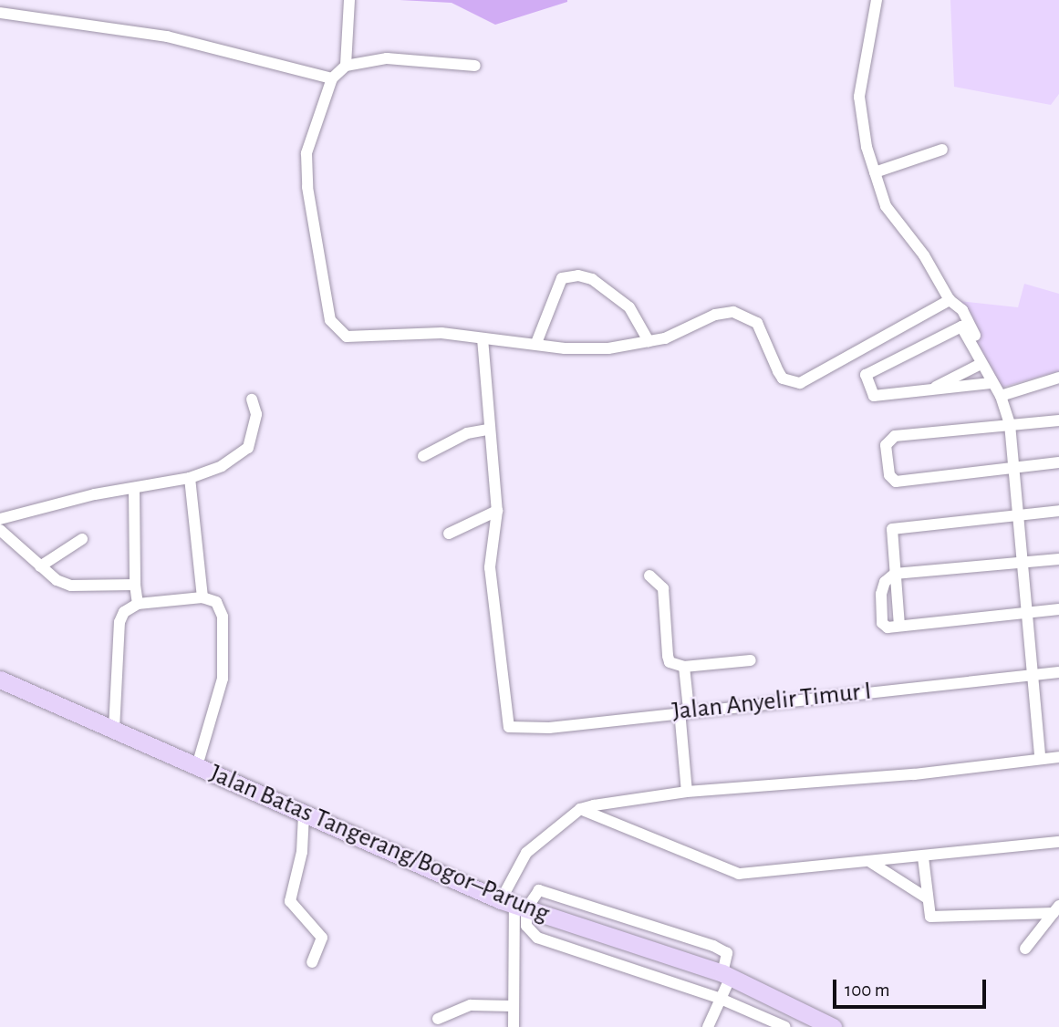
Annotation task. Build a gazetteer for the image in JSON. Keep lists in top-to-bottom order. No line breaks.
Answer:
{"streets":{"main road":["Jalan Batas Tangerang/Bogor–Parung"],"street":["Jalan Anyelir Timur I"]},"scale_bar":"100 m"}
